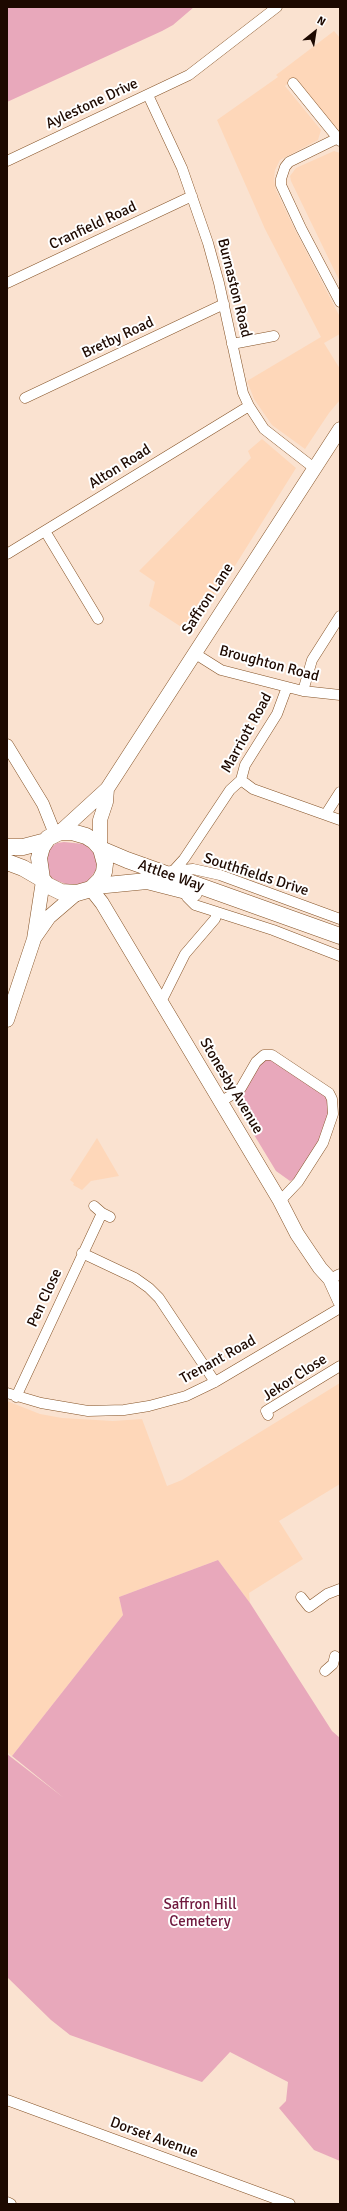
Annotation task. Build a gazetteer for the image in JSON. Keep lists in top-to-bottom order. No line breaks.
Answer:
{"streets":{"highway":["Attlee Way"],"main road":["Saffron Lane","Stonesby Avenue"],"street":["Aylestone Drive","Cranfield Road","Burnaston Road","Bretby Road","Alton Road","Broughton Road","Marriott Road","Southfields Drive","Pen Close","Trenant Road","Jekor Close","Dorset Avenue"]},"crossings":[["Aylestone Drive","Burnaston Road"],["Cranfield Road","Burnaston Road"],["Burnaston Road","Bretby Road"],["Burnaston Road","Alton Road"],["Burnaston Road","Saffron Lane"],["Saffron Lane","Broughton Road"],["Saffron Lane","Attlee Way"],["Saffron Lane","Stonesby Avenue"],["Broughton Road","Marriott Road"],["Marriott Road","Southfields Drive"],["Marriott Road","Attlee Way"],["Southfields Drive","Attlee Way"],["Attlee Way","Stonesby Avenue"],["Pen Close","Trenant Road"]],"parks":["Saffron Hill Cemetery"],"north":"top right"}
